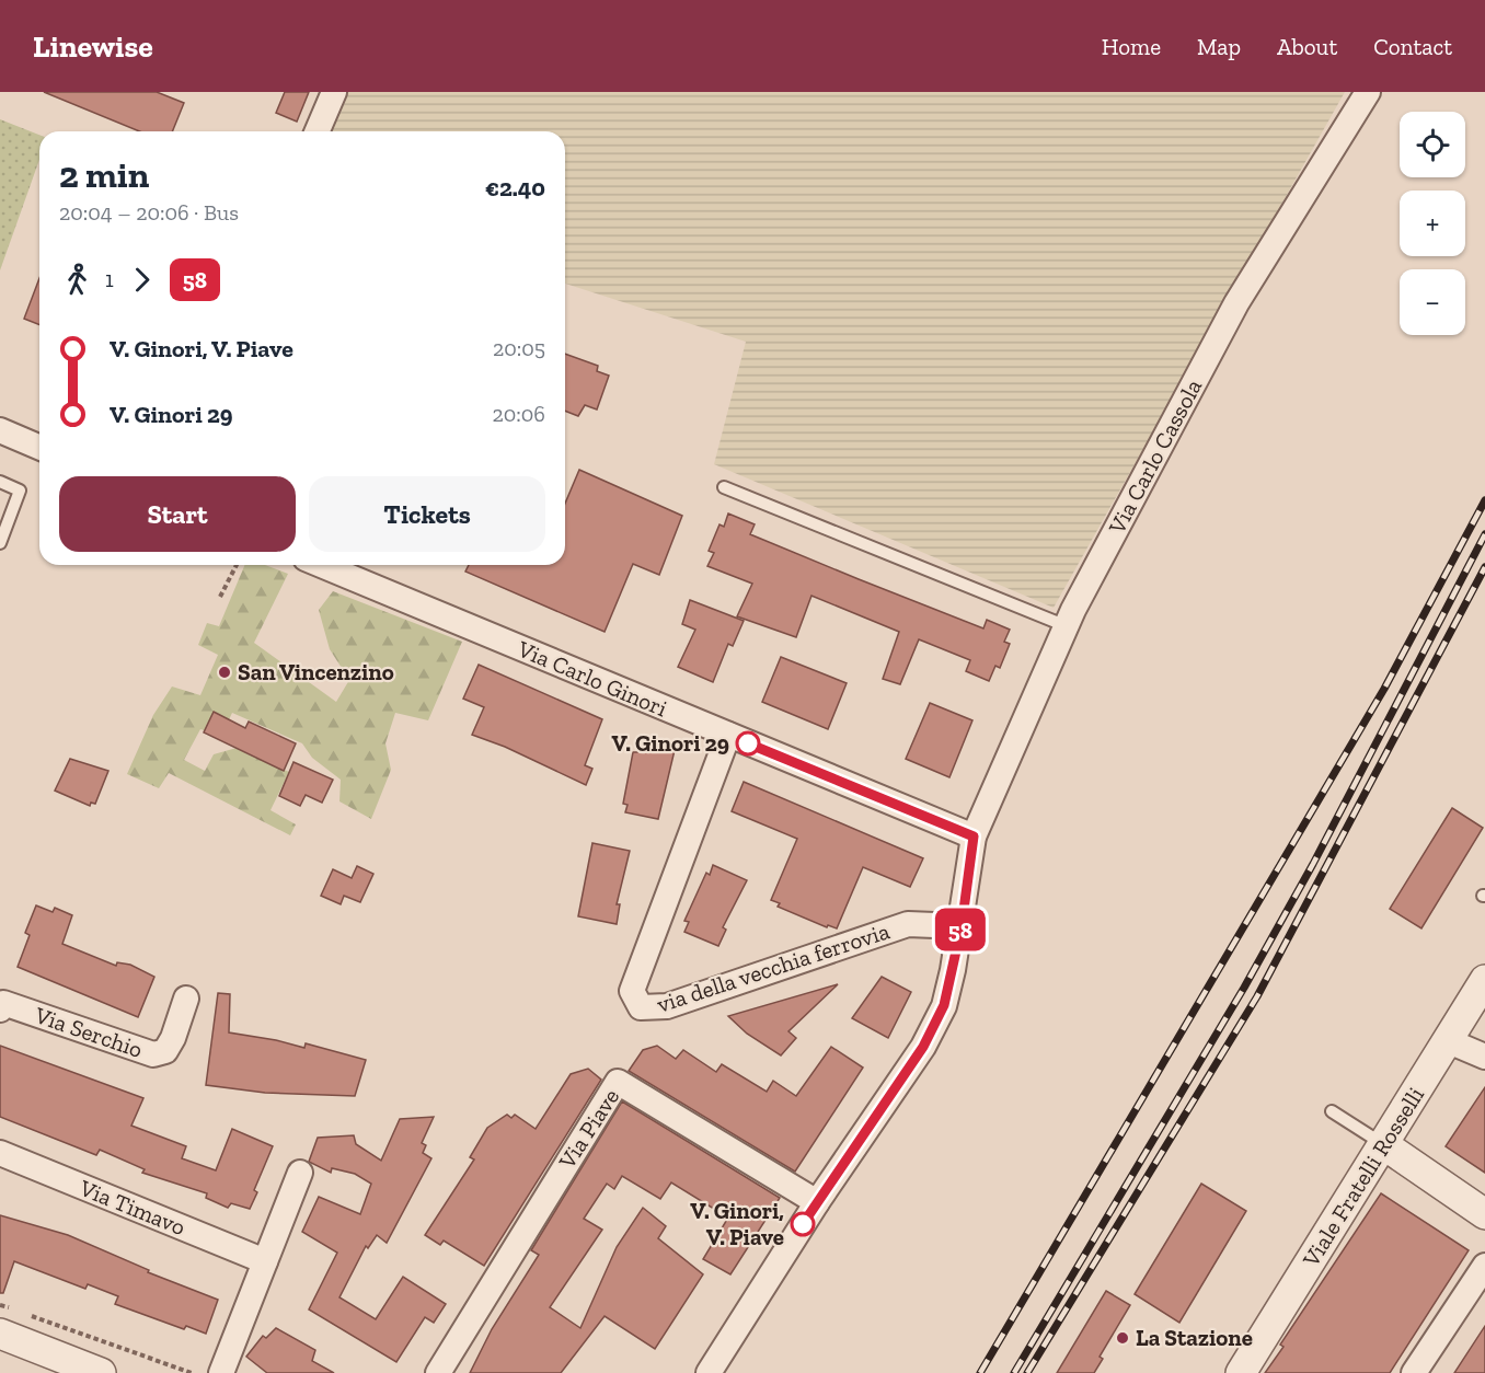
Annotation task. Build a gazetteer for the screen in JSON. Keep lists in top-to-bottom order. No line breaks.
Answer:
{"streets":{"street":["Via Carlo Cassola","Via Carlo Ginori","via della vecchia ferrovia","Via Serchio","Via Piave","Viale Fratelli Rosselli","Via Timavo"]},"crossings":[["Via Carlo Cassola","Via Carlo Ginori"],["Via Carlo Ginori","via della vecchia ferrovia"]],"places":["San Vincenzino","V. Ginori 29","V. Ginori, V. Piave","La Stazione"],"lines":["bus line 58"],"page":{"header":"Linewise","nav":["Home","Map","About","Contact"],"on_map":"58","map_buttons":["+","−"],"heading":["2 min","20:04 – 20:06 · Bus","€2.40"],"legs":["1","58"],"list":[{"name":"V. Ginori, V. Piave","value":"20:05"},{"name":"V. Ginori 29","value":"20:06"}],"buttons":["Start","Tickets"]}}
